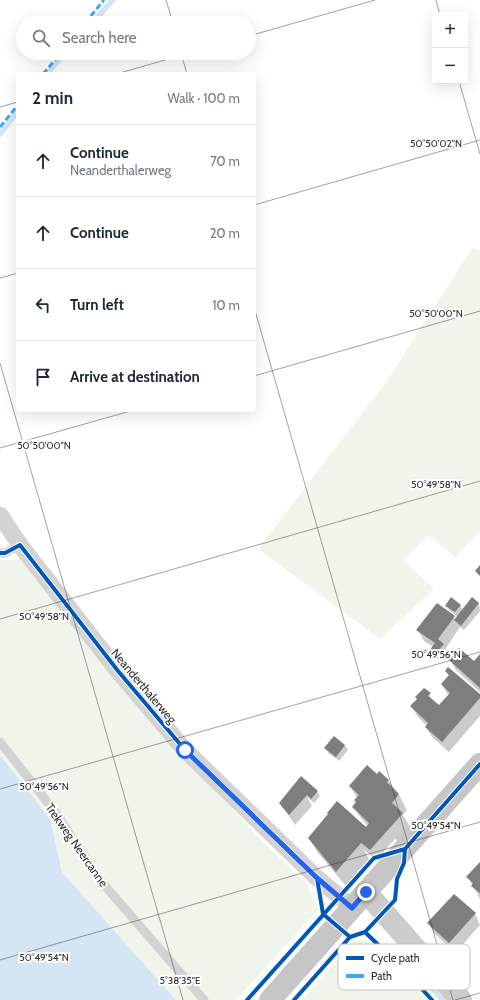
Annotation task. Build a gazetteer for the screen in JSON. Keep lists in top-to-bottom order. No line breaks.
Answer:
{"streets":{"street":["Neanderthalerweg"],"lane":["Trekweg Neercanne"]},"legend":["Cycle path","Path"],"page":{"map_buttons":["+","−"],"search":"Search here","heading":["2 min","Walk · 100 m"],"list":[["Continue","Neanderthalerweg","70 m"],["Continue","20 m"],["Turn left","10 m"],"Arrive at destination"]},"coordinates":["50°50'02\"N","50°50'00\"N","50°49'58\"N","50°49'56\"N","50°49'54\"N","5°38'35\"E"]}
